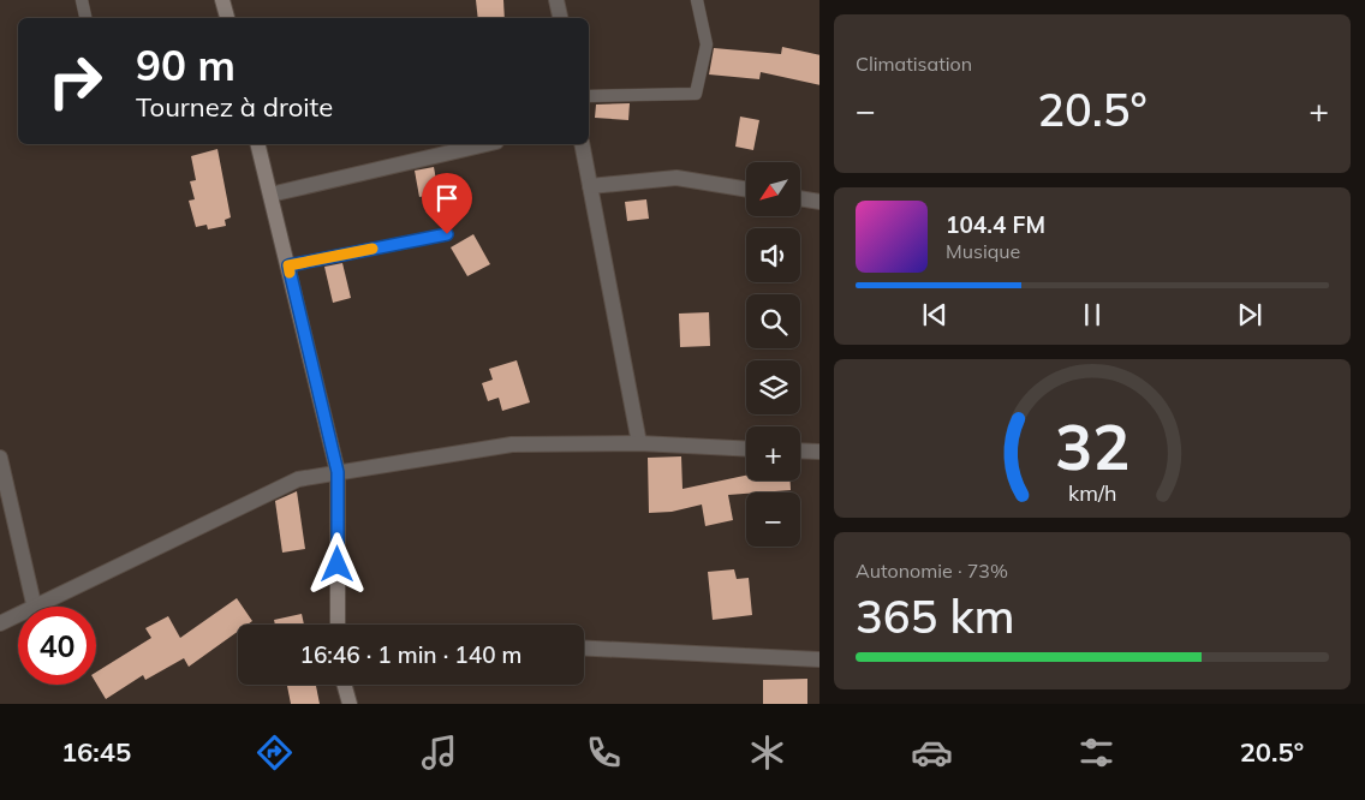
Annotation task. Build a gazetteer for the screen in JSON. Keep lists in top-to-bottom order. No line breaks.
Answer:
{"north":"bottom left","page":{"tile":["Climatisation",["Autonomie · 73%","365 km"]],"turn":["90 m","Tournez à droite"],"heat":["−","20.5°","+"],"map_buttons":["+","−"],"song":["104.4 FM","Musique"],"limit":"40","trip":"16:46 · 1 min · 140 m","tabs":["16:45","20.5°"],"gauge":["32","km/h"]}}
